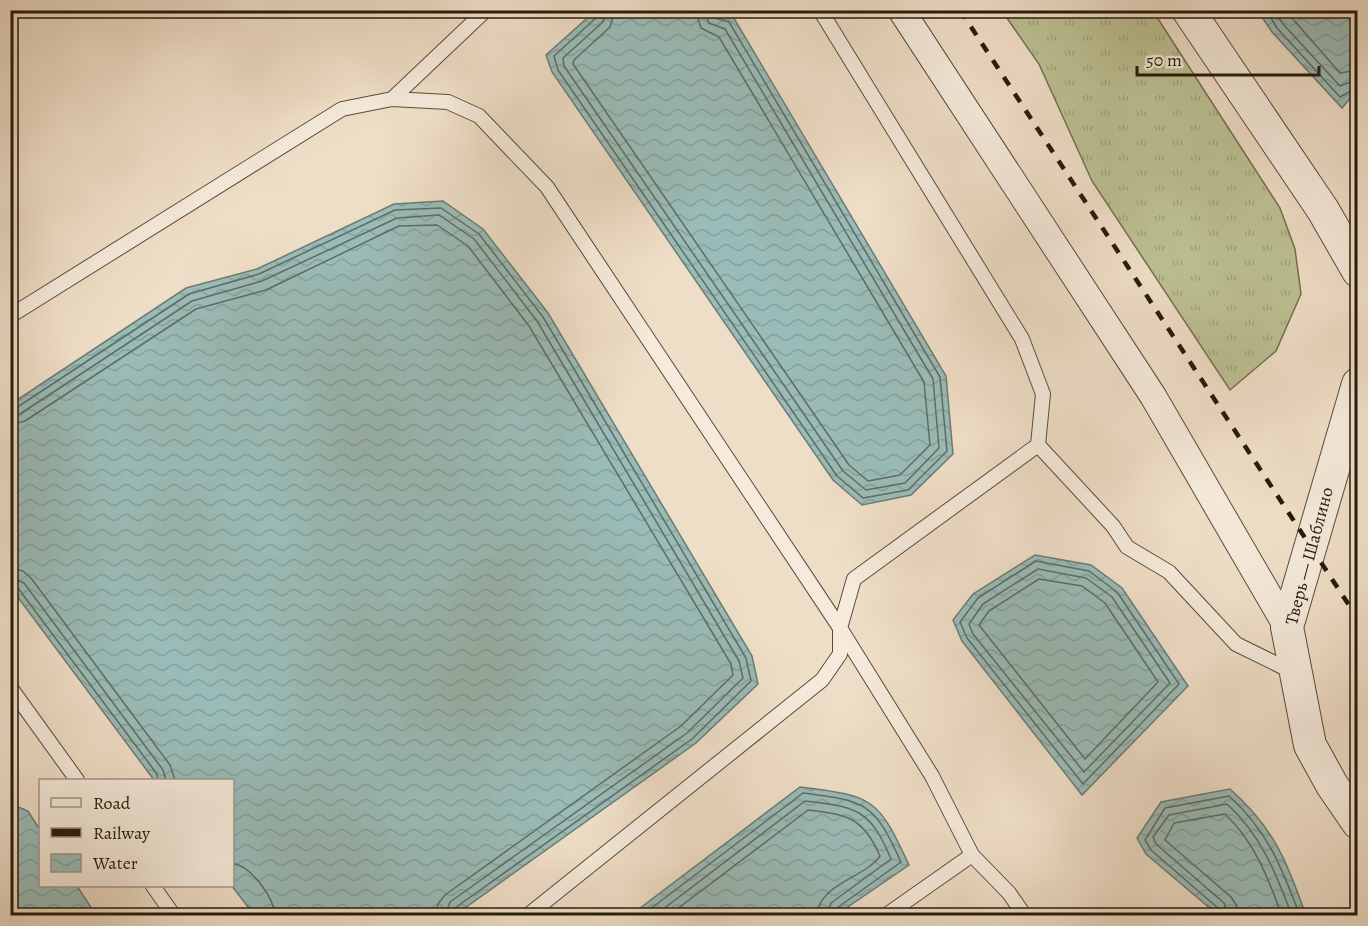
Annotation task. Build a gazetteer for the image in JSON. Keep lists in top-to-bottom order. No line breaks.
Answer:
{"streets":{"street":["Тверь — Шаблино"]},"legend":["Road","Railway","Water"],"scale_bar":"50 m"}
